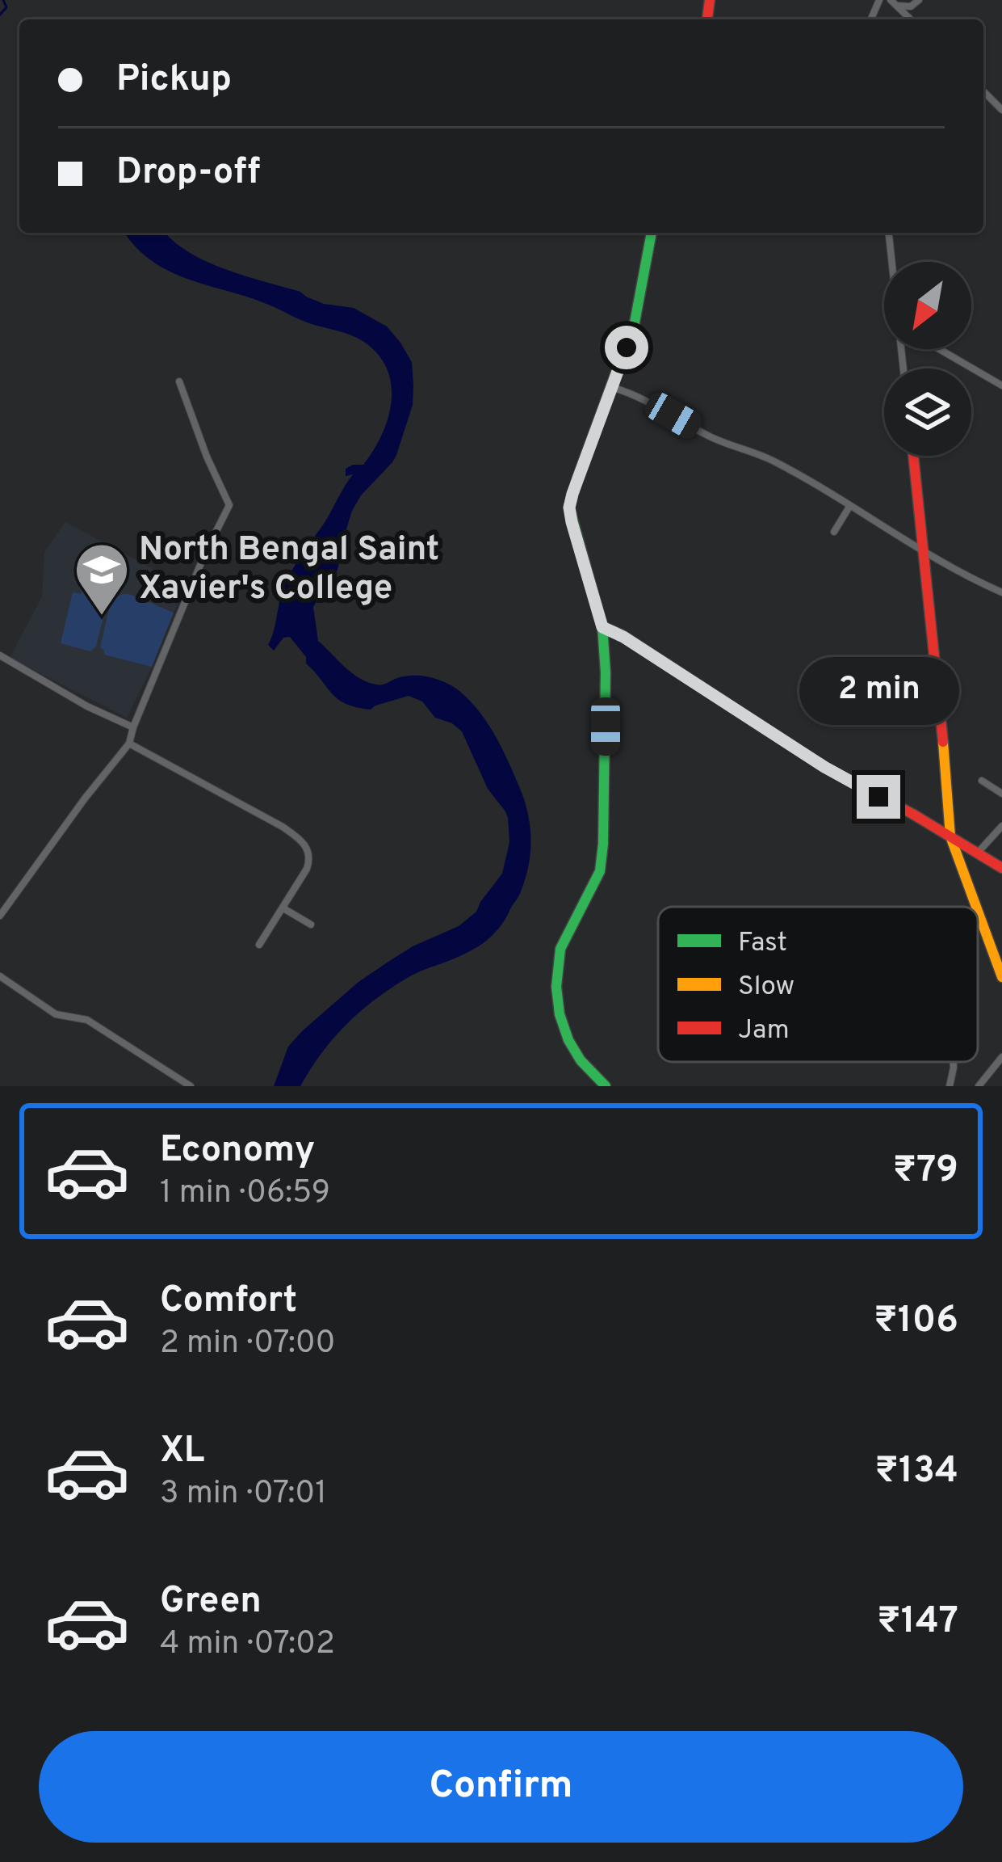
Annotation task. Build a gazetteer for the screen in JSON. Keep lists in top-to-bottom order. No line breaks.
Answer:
{"places":{"school or university":["North Bengal Saint Xavier's College"]},"legend":["Fast","Slow","Jam"],"north":"bottom left","page":{"banner":["Pickup","Drop-off"],"bubble":"2 min","list":[{"name":"Economy","note":"1 min · 06:59","value":"₹79"},{"name":"Comfort","note":"2 min · 07:00","value":"₹106"},{"name":"XL","note":"3 min · 07:01","value":"₹134"},{"name":"Green","note":"4 min · 07:02","value":"₹147"}],"buttons":"Confirm"}}
